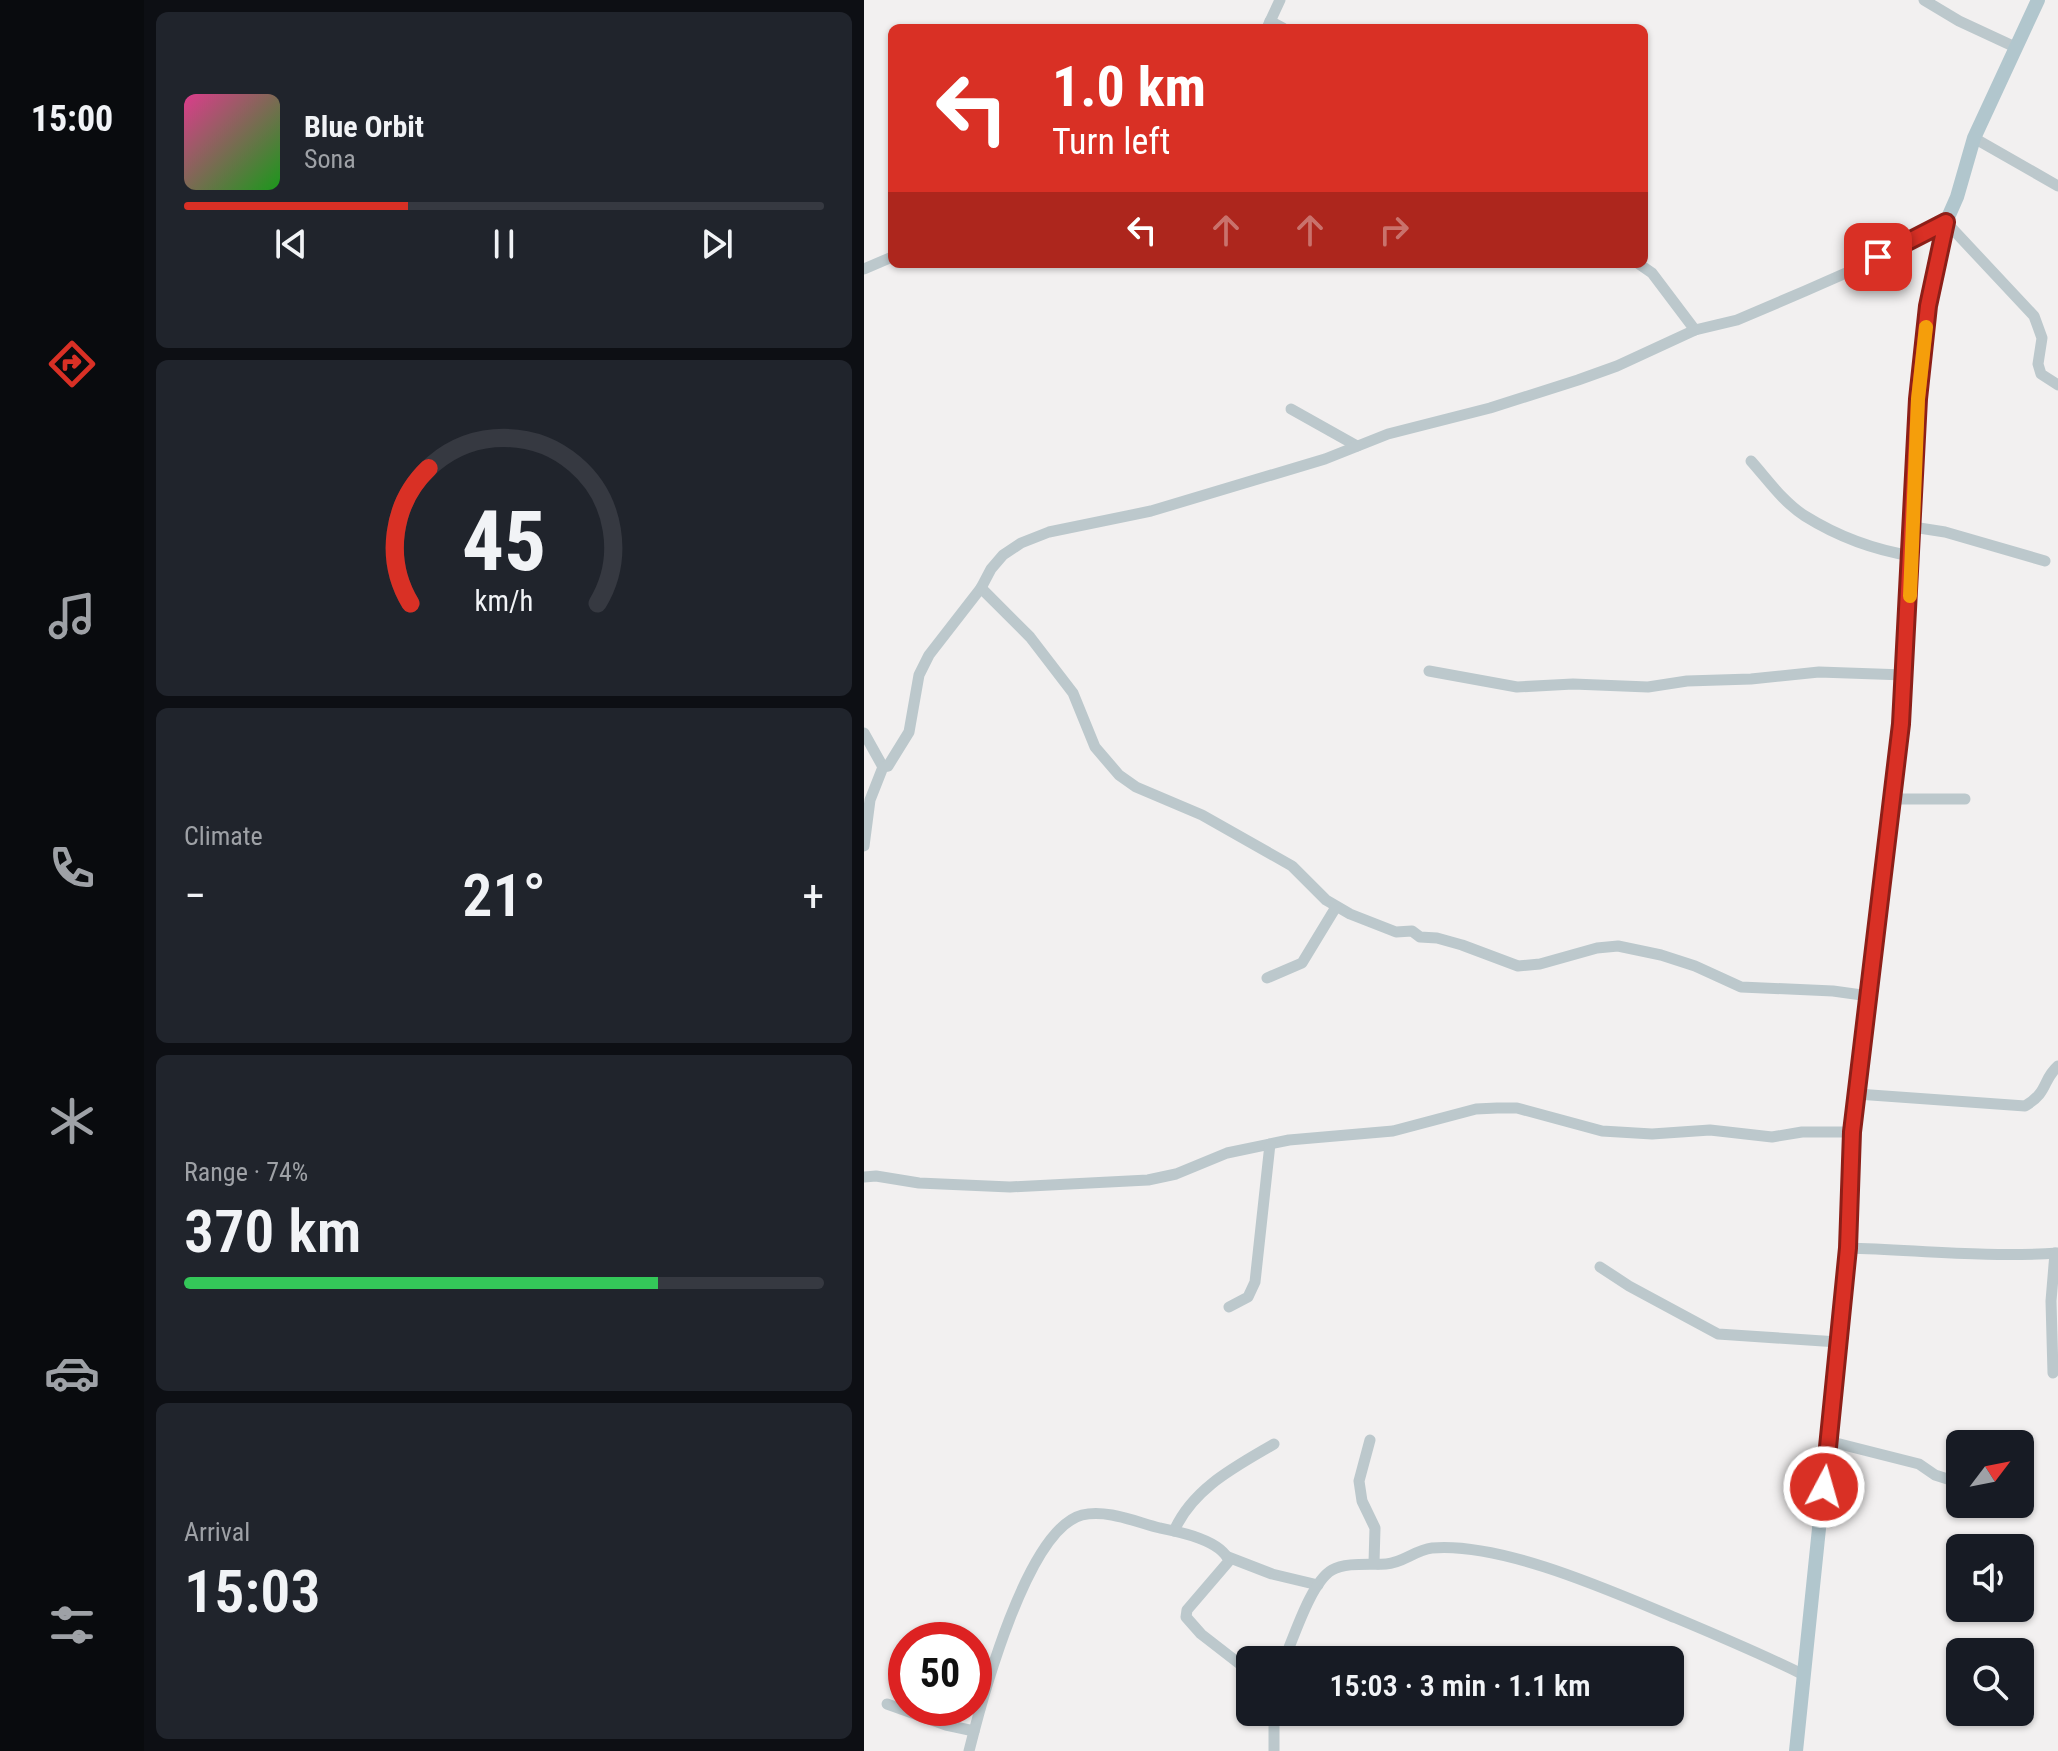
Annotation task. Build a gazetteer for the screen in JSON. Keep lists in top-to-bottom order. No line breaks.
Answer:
{"north":"top right","page":{"tabs":"15:00","turn":["1.0 km","Turn left"],"song":["Blue Orbit","Sona"],"tile":["Climate",["Range · 74%","370 km"],["Arrival","15:03"]],"heat":["−","21°","+"],"limit":"50","trip":"15:03 · 3 min · 1.1 km","gauge":["45","km/h"]}}
